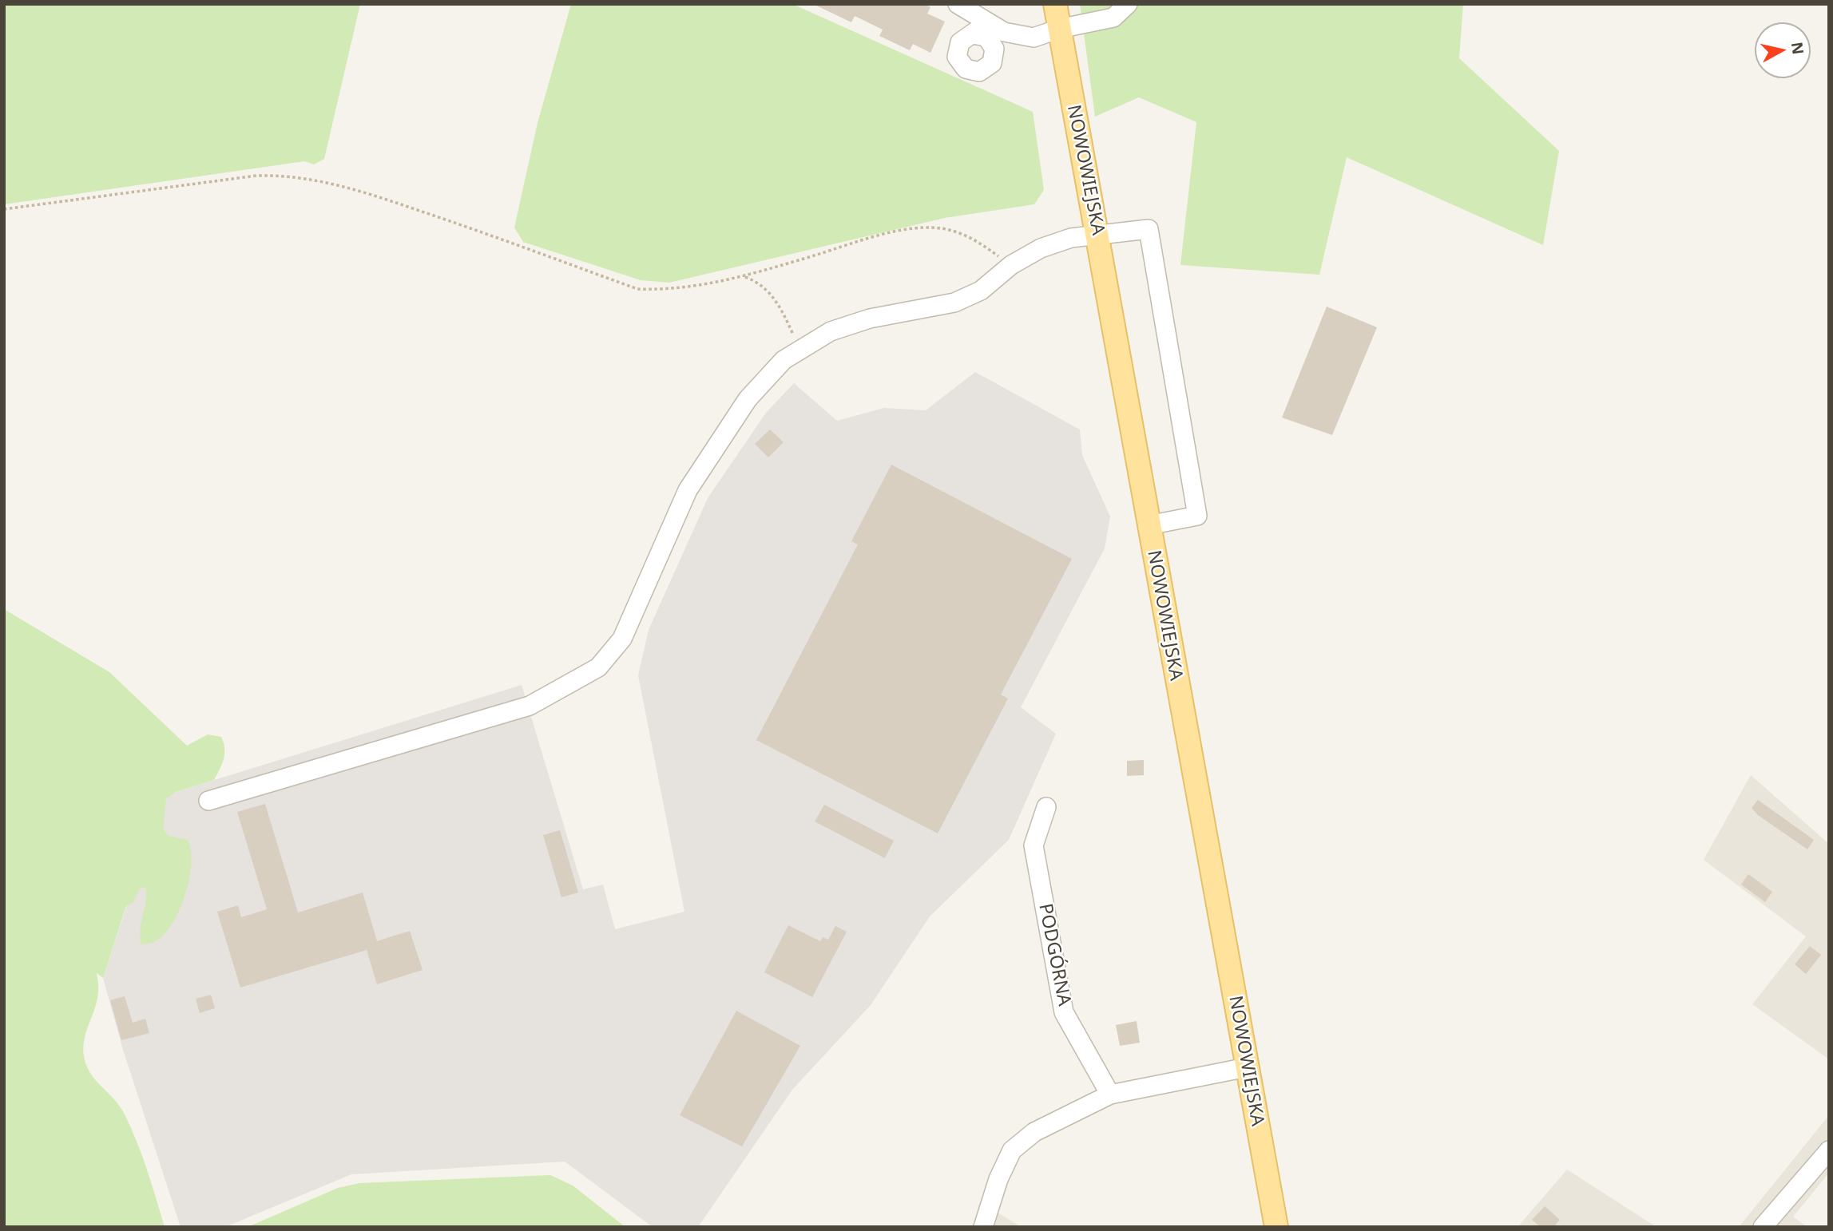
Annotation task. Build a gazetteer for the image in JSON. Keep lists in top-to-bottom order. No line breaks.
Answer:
{"streets":{"main road":["NOWOWIEJSKA"],"street":["PODGÓRNA"]},"north":"right"}
